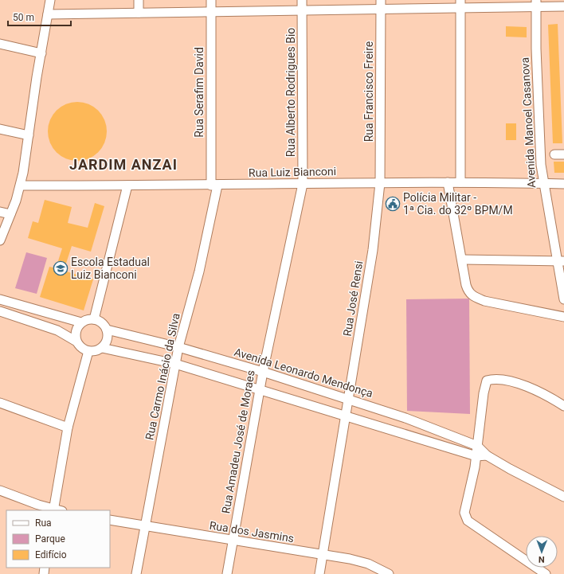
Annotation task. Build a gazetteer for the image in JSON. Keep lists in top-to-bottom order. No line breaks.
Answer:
{"streets":{"street":["Rua Francisco Freire","Rua Serafim David","Rua Alberto Rodrigues Bio","Avenida Manoel Casanova","Rua Luiz Bianconi","Rua José Rensi","Avenida Leonardo Mendonça","Rua Carmo Inácio da Silva","Rua Amadeu José de Moraes","Rua dos Jasmins"]},"crossings":[["Rua Francisco Freire","Rua Luiz Bianconi"],["Rua Francisco Freire","Rua José Rensi"],["Rua Serafim David","Rua Luiz Bianconi"],["Rua Serafim David","Rua Carmo Inácio da Silva"],["Rua Alberto Rodrigues Bio","Rua Luiz Bianconi"],["Rua Alberto Rodrigues Bio","Rua Amadeu José de Moraes"],["Avenida Manoel Casanova","Rua Luiz Bianconi"],["Rua Luiz Bianconi","Rua José Rensi"],["Rua Luiz Bianconi","Rua Carmo Inácio da Silva"],["Rua Luiz Bianconi","Rua Amadeu José de Moraes"],["Rua José Rensi","Avenida Leonardo Mendonça"],["Rua José Rensi","Rua dos Jasmins"],["Avenida Leonardo Mendonça","Rua Carmo Inácio da Silva"],["Avenida Leonardo Mendonça","Rua Amadeu José de Moraes"],["Rua Carmo Inácio da Silva","Rua dos Jasmins"],["Rua Amadeu José de Moraes","Rua dos Jasmins"]],"districts":["JARDIM ANZAI"],"places":{"public building":["Polícia Militar - 1ª Cia. do 32º BPM/M"],"school or university":["Escola Estadual Luiz Bianconi"]},"legend":["Rua","Parque","Edifício"],"scale_bar":"50 m","north":"bottom"}
